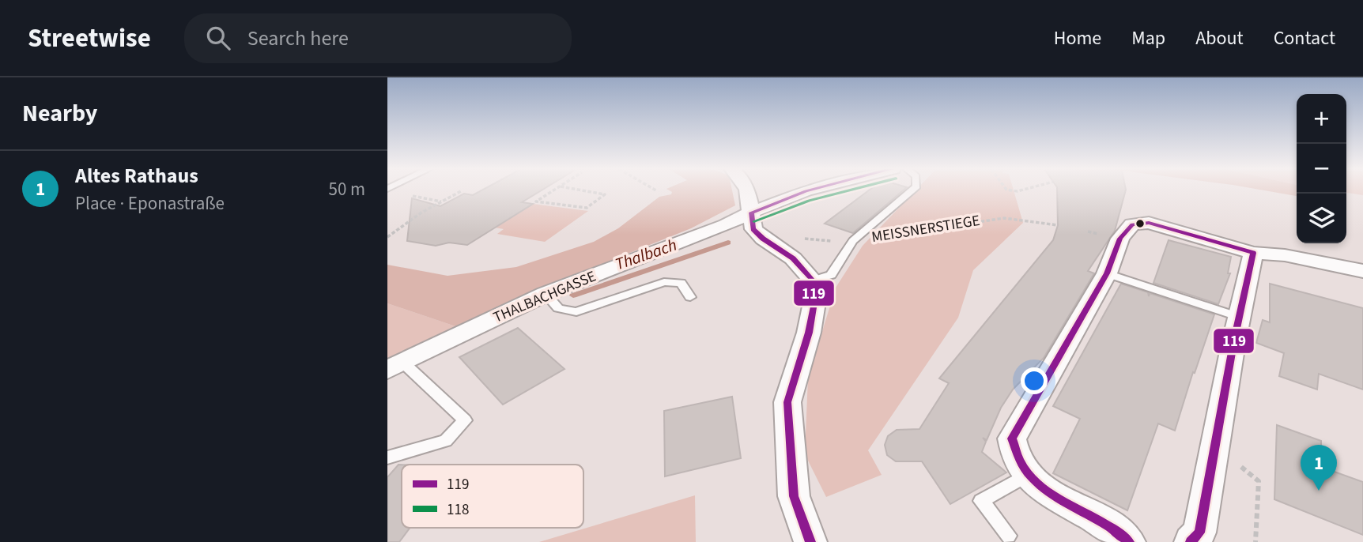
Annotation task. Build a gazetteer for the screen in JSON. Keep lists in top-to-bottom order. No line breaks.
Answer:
{"streets":{"street":["THALBACHGASSE"],"lane":["MEISSNERSTIEGE"]},"water":["Thalbach"],"lines":["transit line 119","transit line 118"],"legend":["119","118"],"page":{"header":"Streetwise","search":"Search here","nav":["Home","Map","About","Contact"],"heading":"Nearby","map_buttons":["+","−"],"list":[{"mark":"1","name":"Altes Rathaus","note":"Place · Eponastraße","value":"50 m"}],"pins":"1"}}
